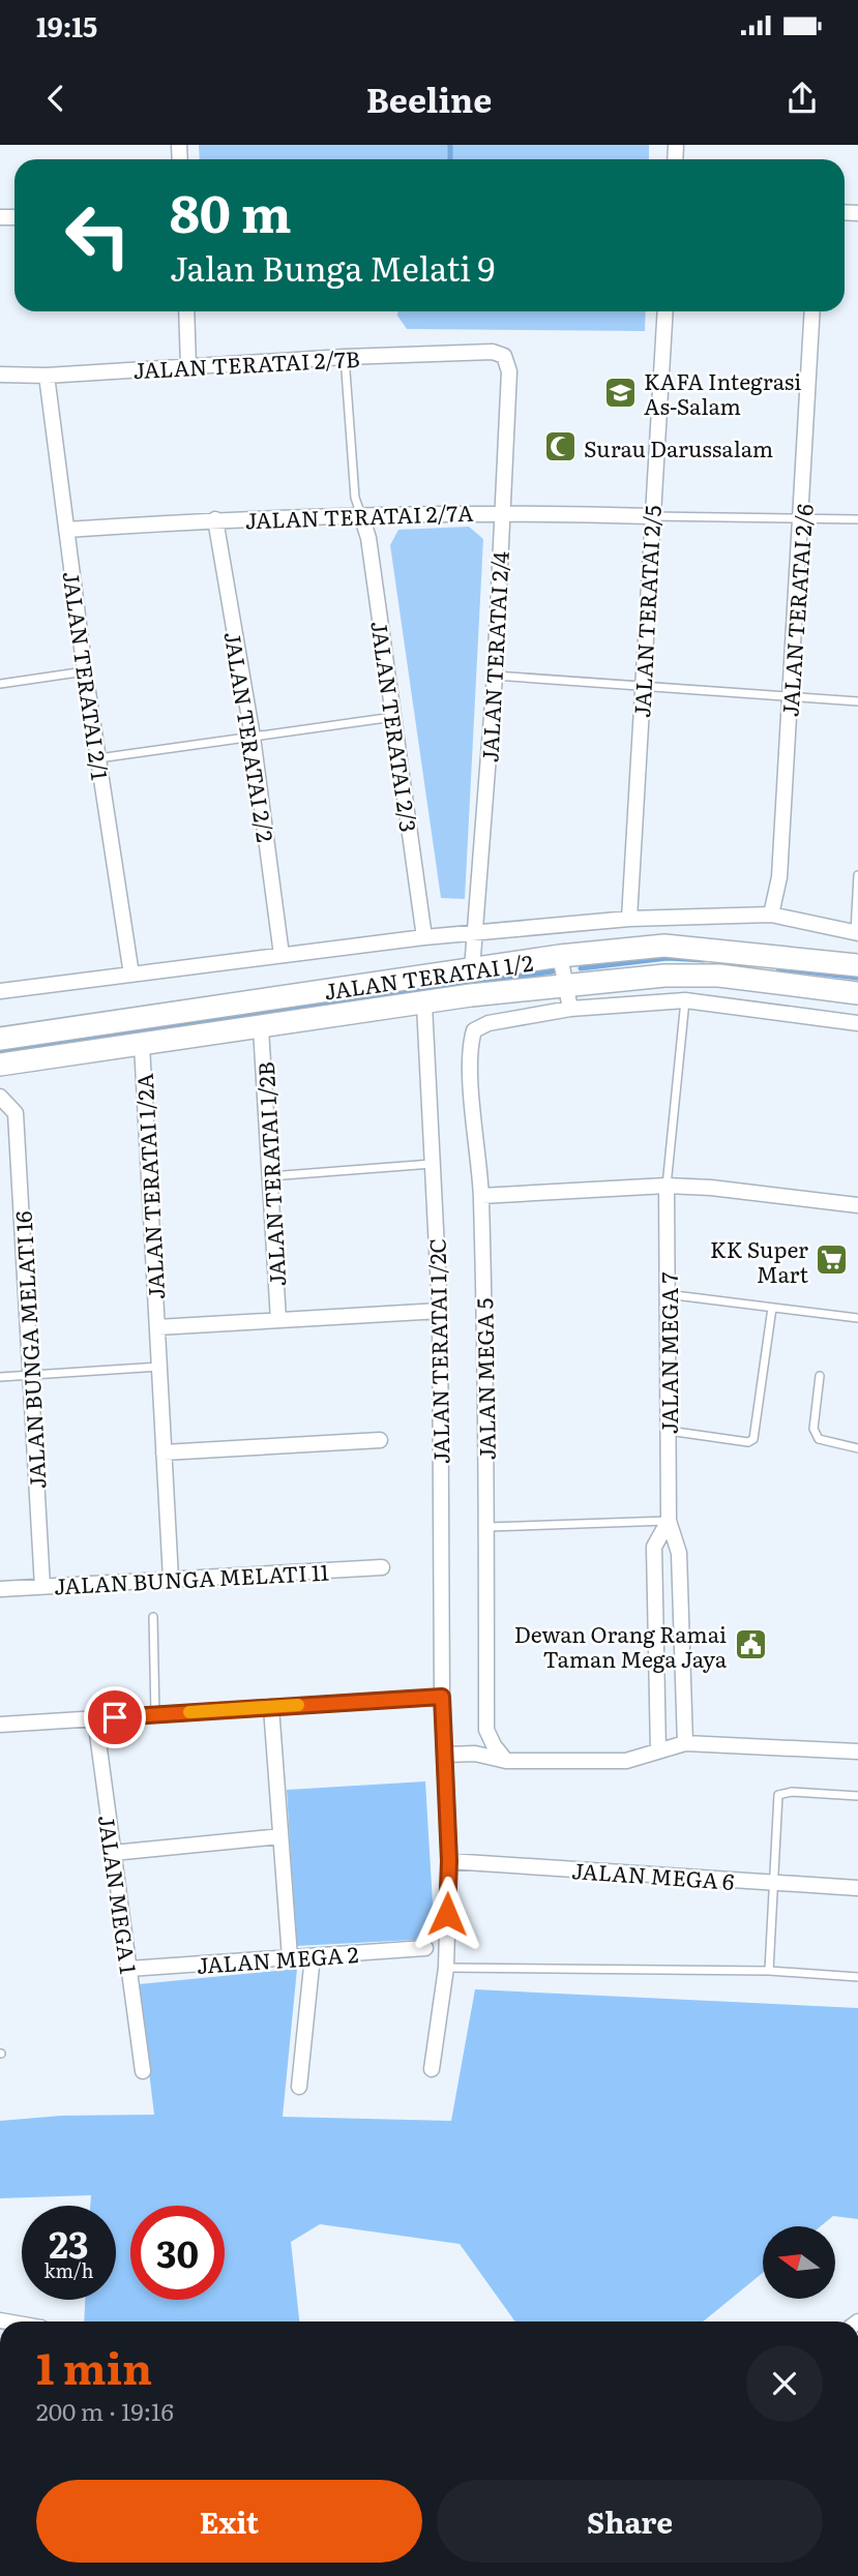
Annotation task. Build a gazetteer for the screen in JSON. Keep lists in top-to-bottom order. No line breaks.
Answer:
{"streets":{"main road":["JALAN TERATAI 1/2"],"street":["JALAN TERATAI 2/7B","JALAN TERATAI 2/7A","JALAN TERATAI 2/6","JALAN TERATAI 2/5","JALAN TERATAI 2/4","JALAN TERATAI 2/1","JALAN TERATAI 2/3","JALAN TERATAI 2/2","JALAN TERATAI 1/2B","JALAN TERATAI 1/2A","JALAN BUNGA MELATI 16","JALAN TERATAI 1/2C","JALAN MEGA 7","JALAN MEGA 5","JALAN BUNGA MELATI 11","JALAN MEGA 6","JALAN MEGA 1","JALAN MEGA 2"]},"crossings":[["JALAN TERATAI 2/7B","JALAN TERATAI 2/4"],["JALAN TERATAI 2/7B","JALAN TERATAI 2/1"],["JALAN TERATAI 2/7A","JALAN TERATAI 2/5"],["JALAN TERATAI 2/7A","JALAN TERATAI 2/4"],["JALAN TERATAI 2/7A","JALAN TERATAI 2/1"],["JALAN TERATAI 2/7A","JALAN TERATAI 2/3"],["JALAN TERATAI 2/7A","JALAN TERATAI 2/2"],["JALAN TERATAI 2/6","JALAN TERATAI 1/2"],["JALAN TERATAI 2/5","JALAN TERATAI 1/2"],["JALAN TERATAI 2/4","JALAN TERATAI 1/2"],["JALAN TERATAI 2/1","JALAN TERATAI 1/2"],["JALAN TERATAI 2/3","JALAN TERATAI 1/2"],["JALAN TERATAI 2/2","JALAN TERATAI 1/2"],["JALAN TERATAI 1/2","JALAN TERATAI 1/2B"],["JALAN TERATAI 1/2","JALAN TERATAI 1/2A"],["JALAN TERATAI 1/2","JALAN TERATAI 1/2C"],["JALAN TERATAI 1/2A","JALAN BUNGA MELATI 11"],["JALAN BUNGA MELATI 16","JALAN BUNGA MELATI 11"],["JALAN MEGA 1","JALAN MEGA 2"]],"places":{"school or university":["KAFA Integrasi As-Salam"],"mosque":["Surau Darussalam"],"supermarket":["KK Super Mart"],"public building":["Dewan Orang Ramai Taman Mega Jaya"]},"north":"left","page":{"status":"19:15","header":"Beeline","turn":["80 m","Jalan Bunga Melati 9"],"speed":"23 km/h","limit":"30","heading":["1 min","200 m · 19:16"],"buttons":["Exit","Share"]}}
